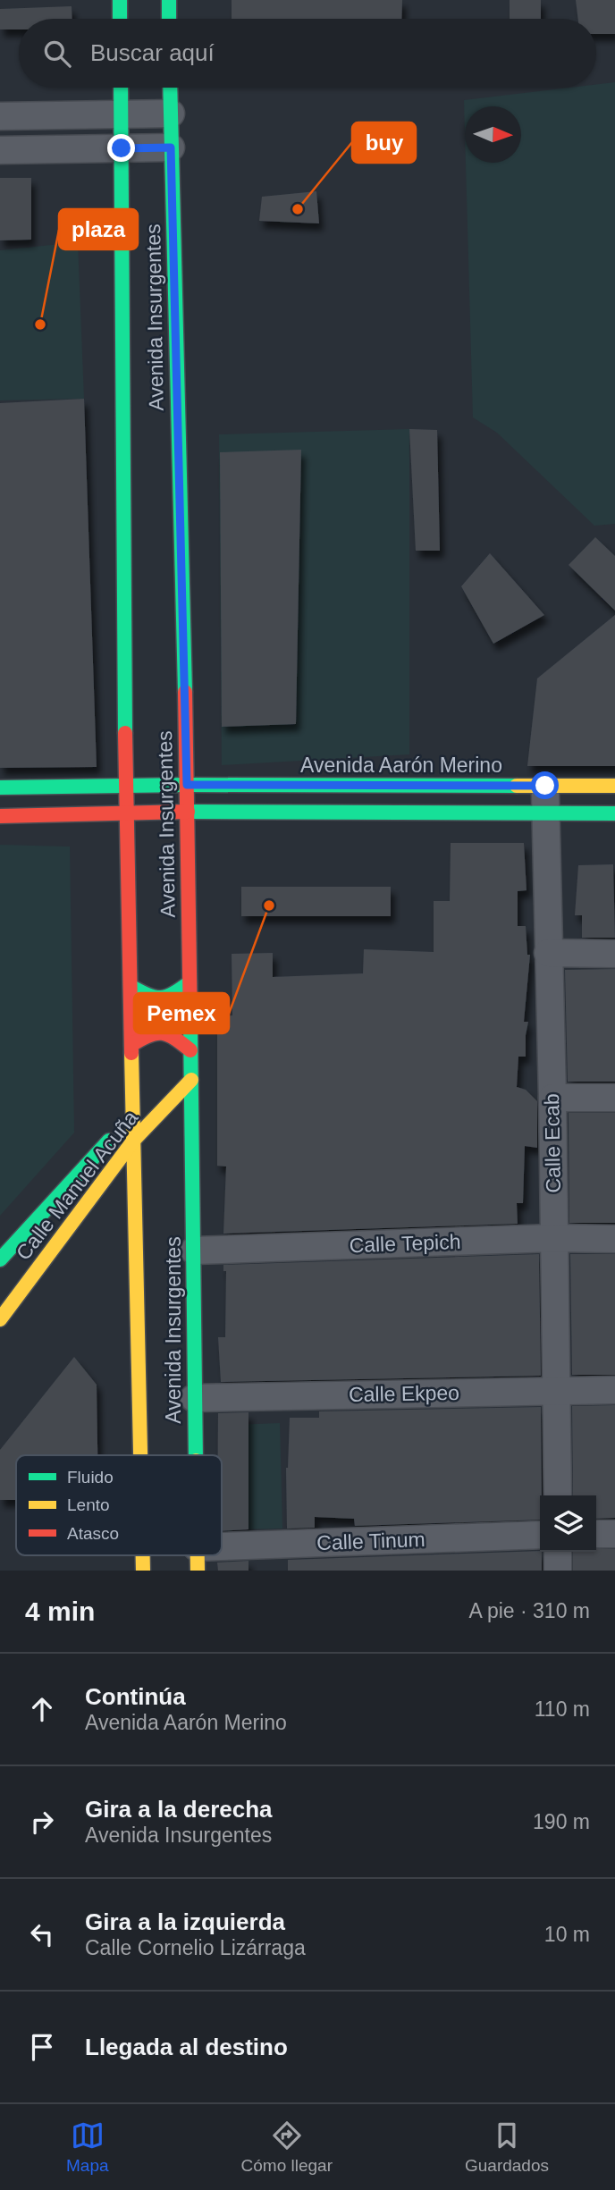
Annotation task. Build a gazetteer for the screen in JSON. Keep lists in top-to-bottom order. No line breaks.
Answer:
{"streets":{"main road":["Avenida Insurgentes","Avenida Aarón Merino","Calle Manuel Acuña"],"street":["Calle Ecab","Calle Tepich","Calle Ekpeo","Calle Tinum"]},"crossings":[["Avenida Insurgentes","Avenida Aarón Merino"],["Avenida Insurgentes","Calle Manuel Acuña"],["Avenida Insurgentes","Calle Tepich"],["Avenida Insurgentes","Calle Ekpeo"],["Avenida Aarón Merino","Calle Ecab"],["Calle Ecab","Calle Tepich"],["Calle Ecab","Calle Ekpeo"]],"places":["buy","plaza","Pemex"],"legend":["Fluido","Lento","Atasco"],"north":"right","page":{"search":"Buscar aquí","heading":["4 min","A pie · 310 m"],"list":[["Continúa","Avenida Aarón Merino","110 m"],["Gira a la derecha","Avenida Insurgentes","190 m"],["Gira a la izquierda","Calle Cornelio Lizárraga","10 m"],"Llegada al destino"],"nav":["Mapa","Cómo llegar","Guardados"]}}
